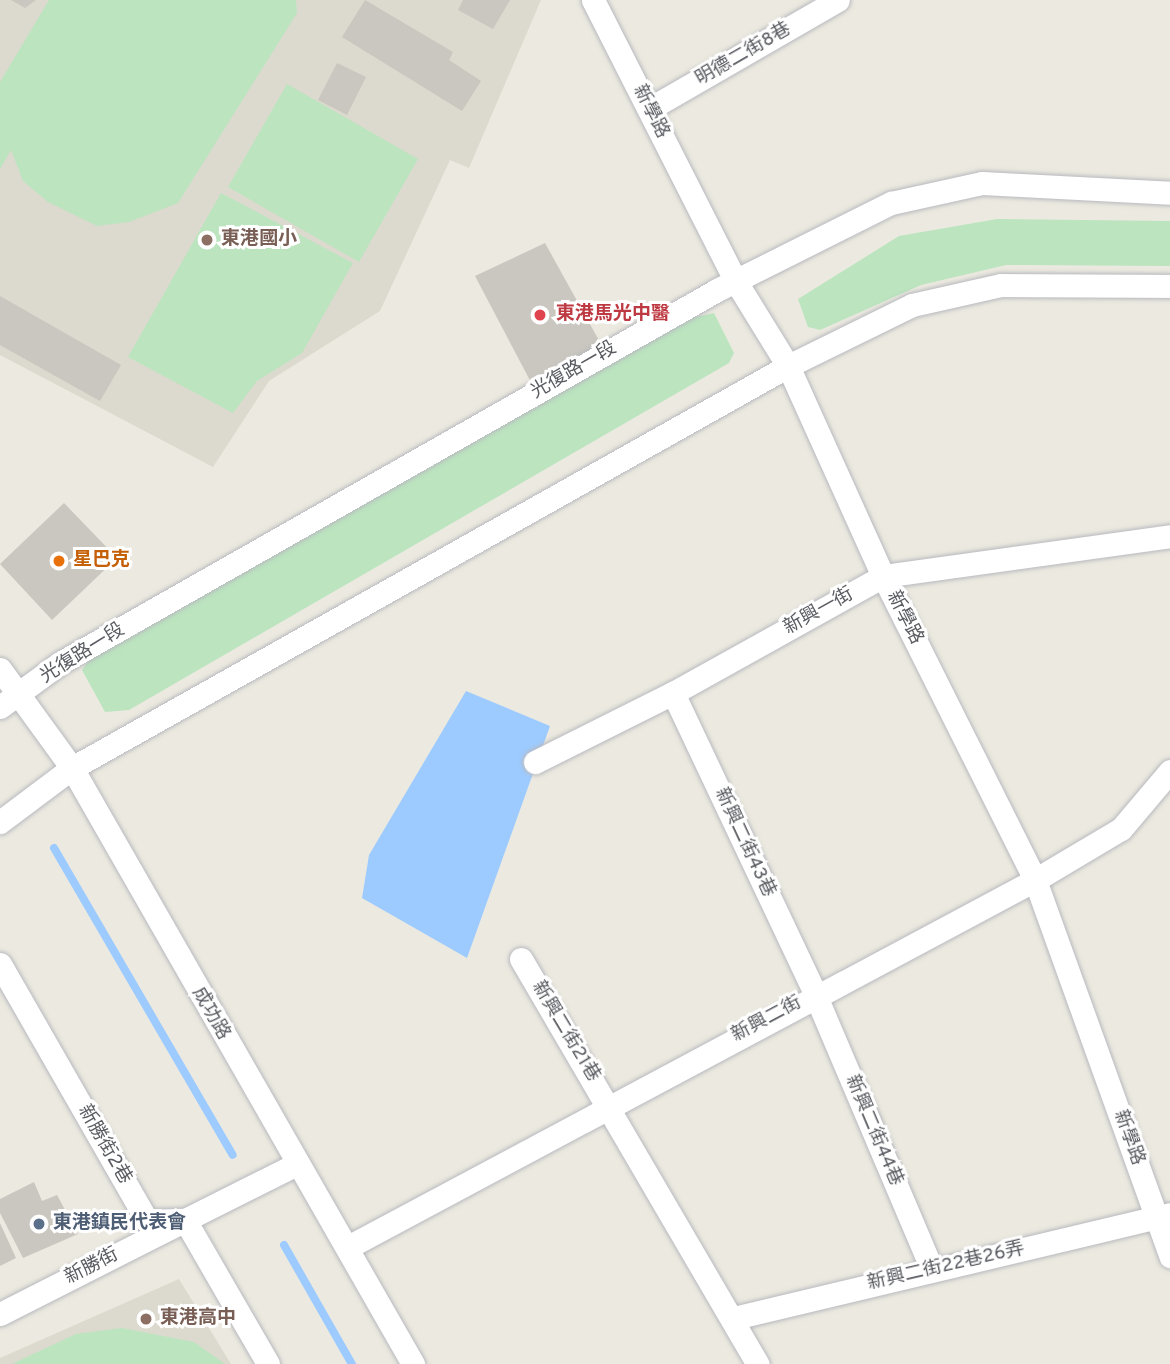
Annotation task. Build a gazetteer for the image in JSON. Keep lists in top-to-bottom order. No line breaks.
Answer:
{"streets":{"street":["明德二街8巷","新學路","光復路一段","新興一街","新興二街43巷","成功路","新興二街","新興二街21巷","新興二街44巷","新勝街2巷","新勝街","新興二街22巷26弄"]},"crossings":[["明德二街8巷","新學路"],["新學路","光復路一段"],["新學路","新興一街"],["新學路","新興二街"],["新學路","新興二街22巷26弄"],["光復路一段","成功路"],["新興一街","新興二街43巷"],["新興二街43巷","新興二街"],["新興二街43巷","新興二街44巷"],["成功路","新興二街"],["成功路","新勝街2巷"],["新興二街","新興二街21巷"],["新興二街","新興二街44巷"],["新興二街44巷","新興二街22巷26弄"],["新勝街2巷","新勝街"]],"places":["東港國小","東港馬光中醫","星巴克","東港鎮民代表會","東港高中"]}
